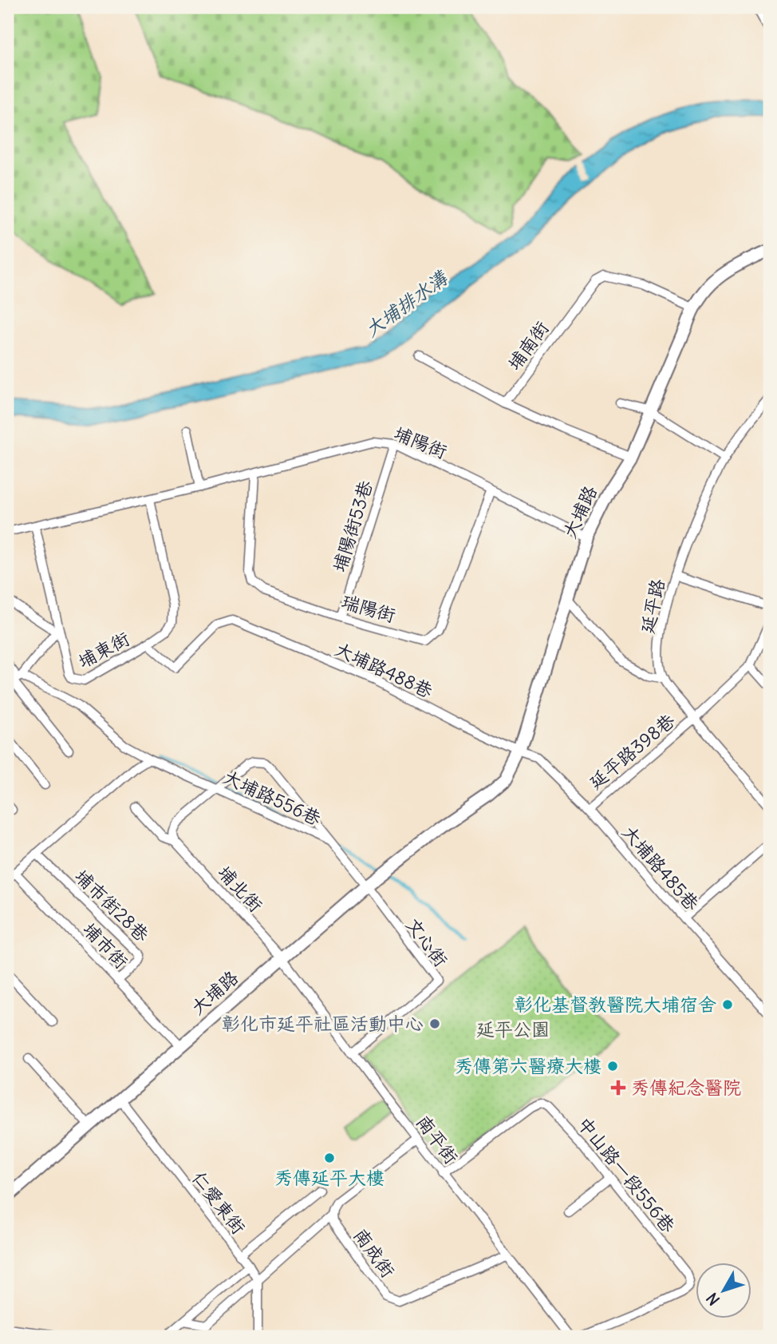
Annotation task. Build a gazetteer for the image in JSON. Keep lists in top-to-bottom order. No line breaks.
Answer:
{"streets":{"main road":["大埔路"],"street":["埔南街","埔陽街","埔陽街53巷","延平路","瑞陽街","埔東街","大埔路488巷","延平路398巷","大埔路556巷","大埔路485巷","埔北街","埔市街28巷","文心街","埔市街","南平街","中山路一段556巷","仁愛東街","南成街"]},"crossings":[["埔南街","大埔路"],["埔陽街","大埔路"],["埔陽街","埔陽街53巷"],["埔陽街","瑞陽街"],["埔陽街","埔東街"],["大埔路","大埔路488巷"],["大埔路","大埔路556巷"],["大埔路","大埔路485巷"],["大埔路","埔北街"],["大埔路","文心街"],["大埔路","埔市街"],["大埔路","南平街"],["大埔路","仁愛東街"],["埔陽街53巷","瑞陽街"],["延平路","延平路398巷"],["埔東街","大埔路488巷"],["大埔路488巷","大埔路485巷"],["延平路398巷","大埔路485巷"],["大埔路556巷","文心街"],["埔北街","南平街"],["埔市街28巷","埔市街"],["文心街","南平街"],["南平街","中山路一段556巷"],["南平街","南成街"]],"water":["大埔排水溝"],"parks":["延平公園"],"places":{"other":["彰化基督教醫院大埔宿舍","彰化市延平社區活動中心","秀傳第六醫療大樓","秀傳延平大樓"],"health":["秀傳紀念醫院"]},"north":"bottom left"}
